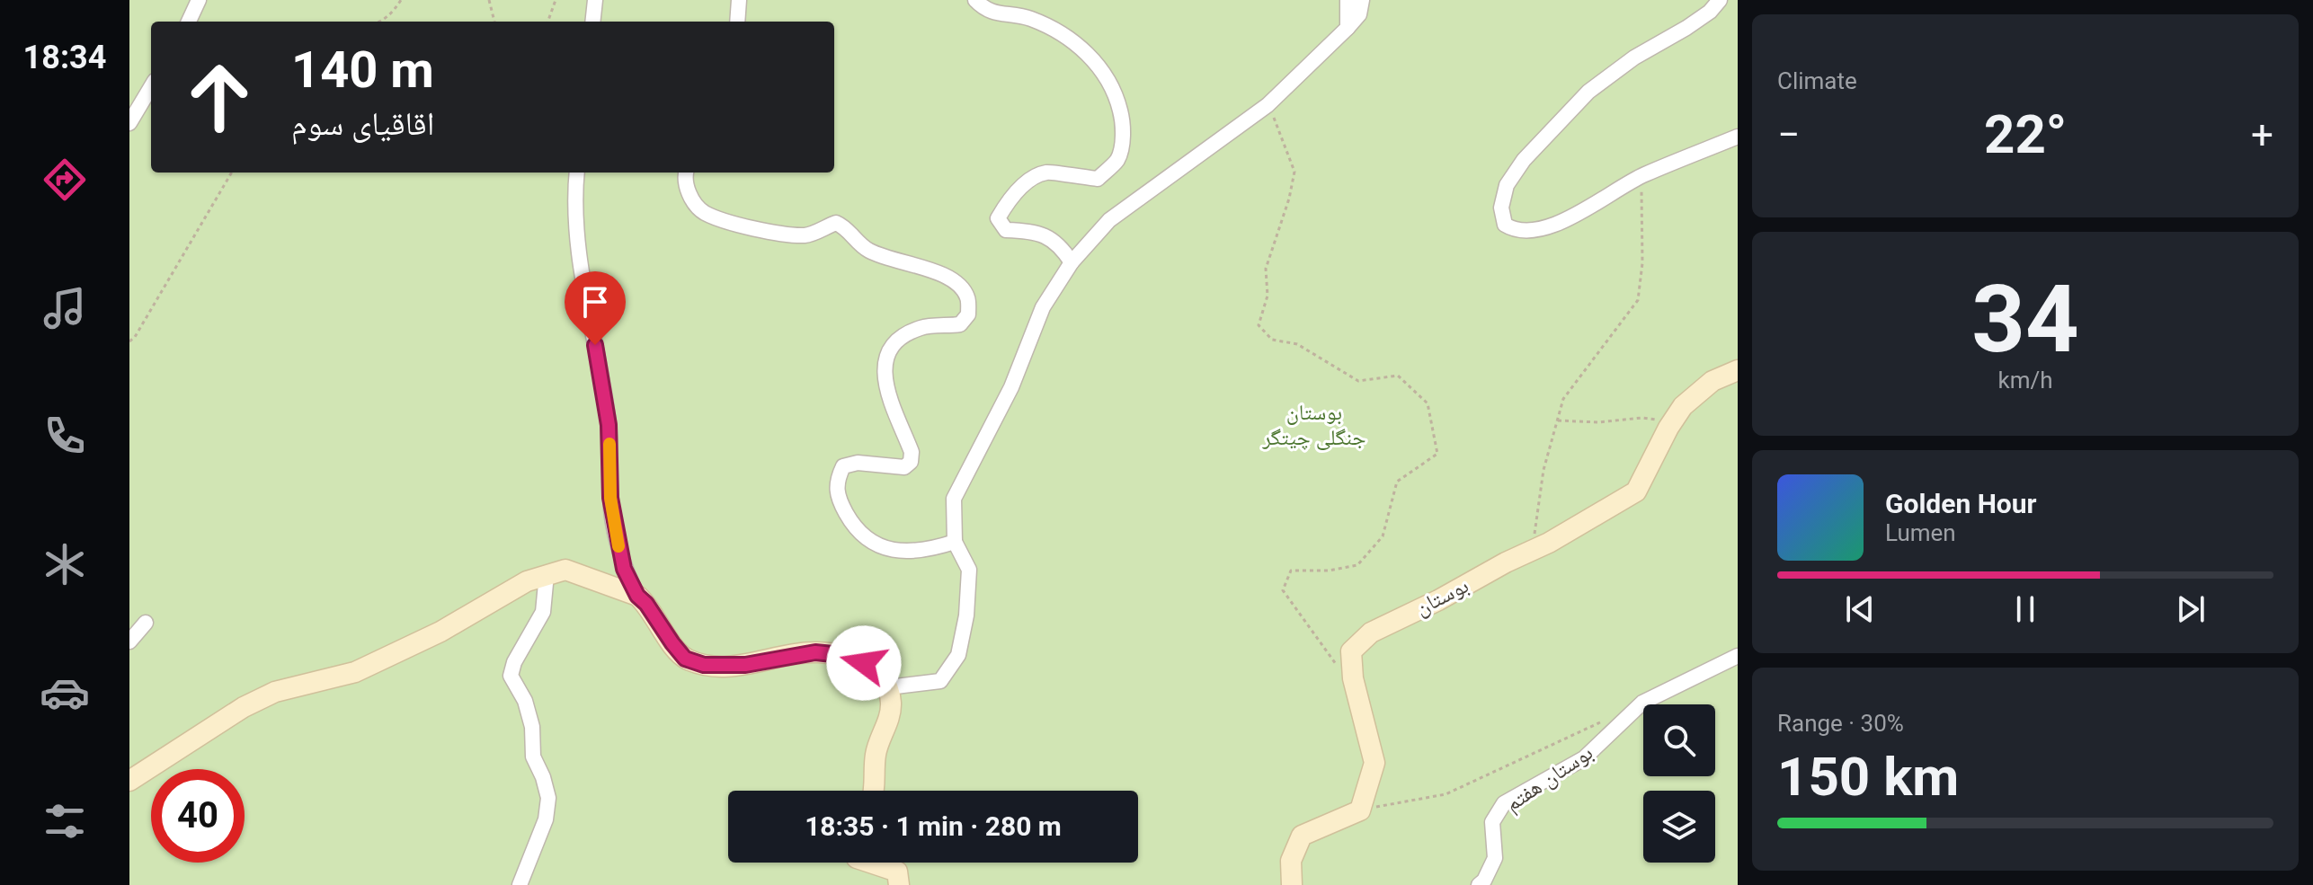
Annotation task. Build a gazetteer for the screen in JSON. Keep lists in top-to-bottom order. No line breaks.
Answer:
{"streets":{"street":["بوستان","بوستان هفتم"]},"parks":["بوستان جنگلی چیتگر"],"page":{"tabs":"18:34","tile":["Climate",["34","km/h"],["Range · 30%","150 km"]],"turn":["140 m","اقاقیای سوم"],"heat":["−","22°","+"],"song":["Golden Hour","Lumen"],"limit":"40","trip":"18:35 · 1 min · 280 m"}}
